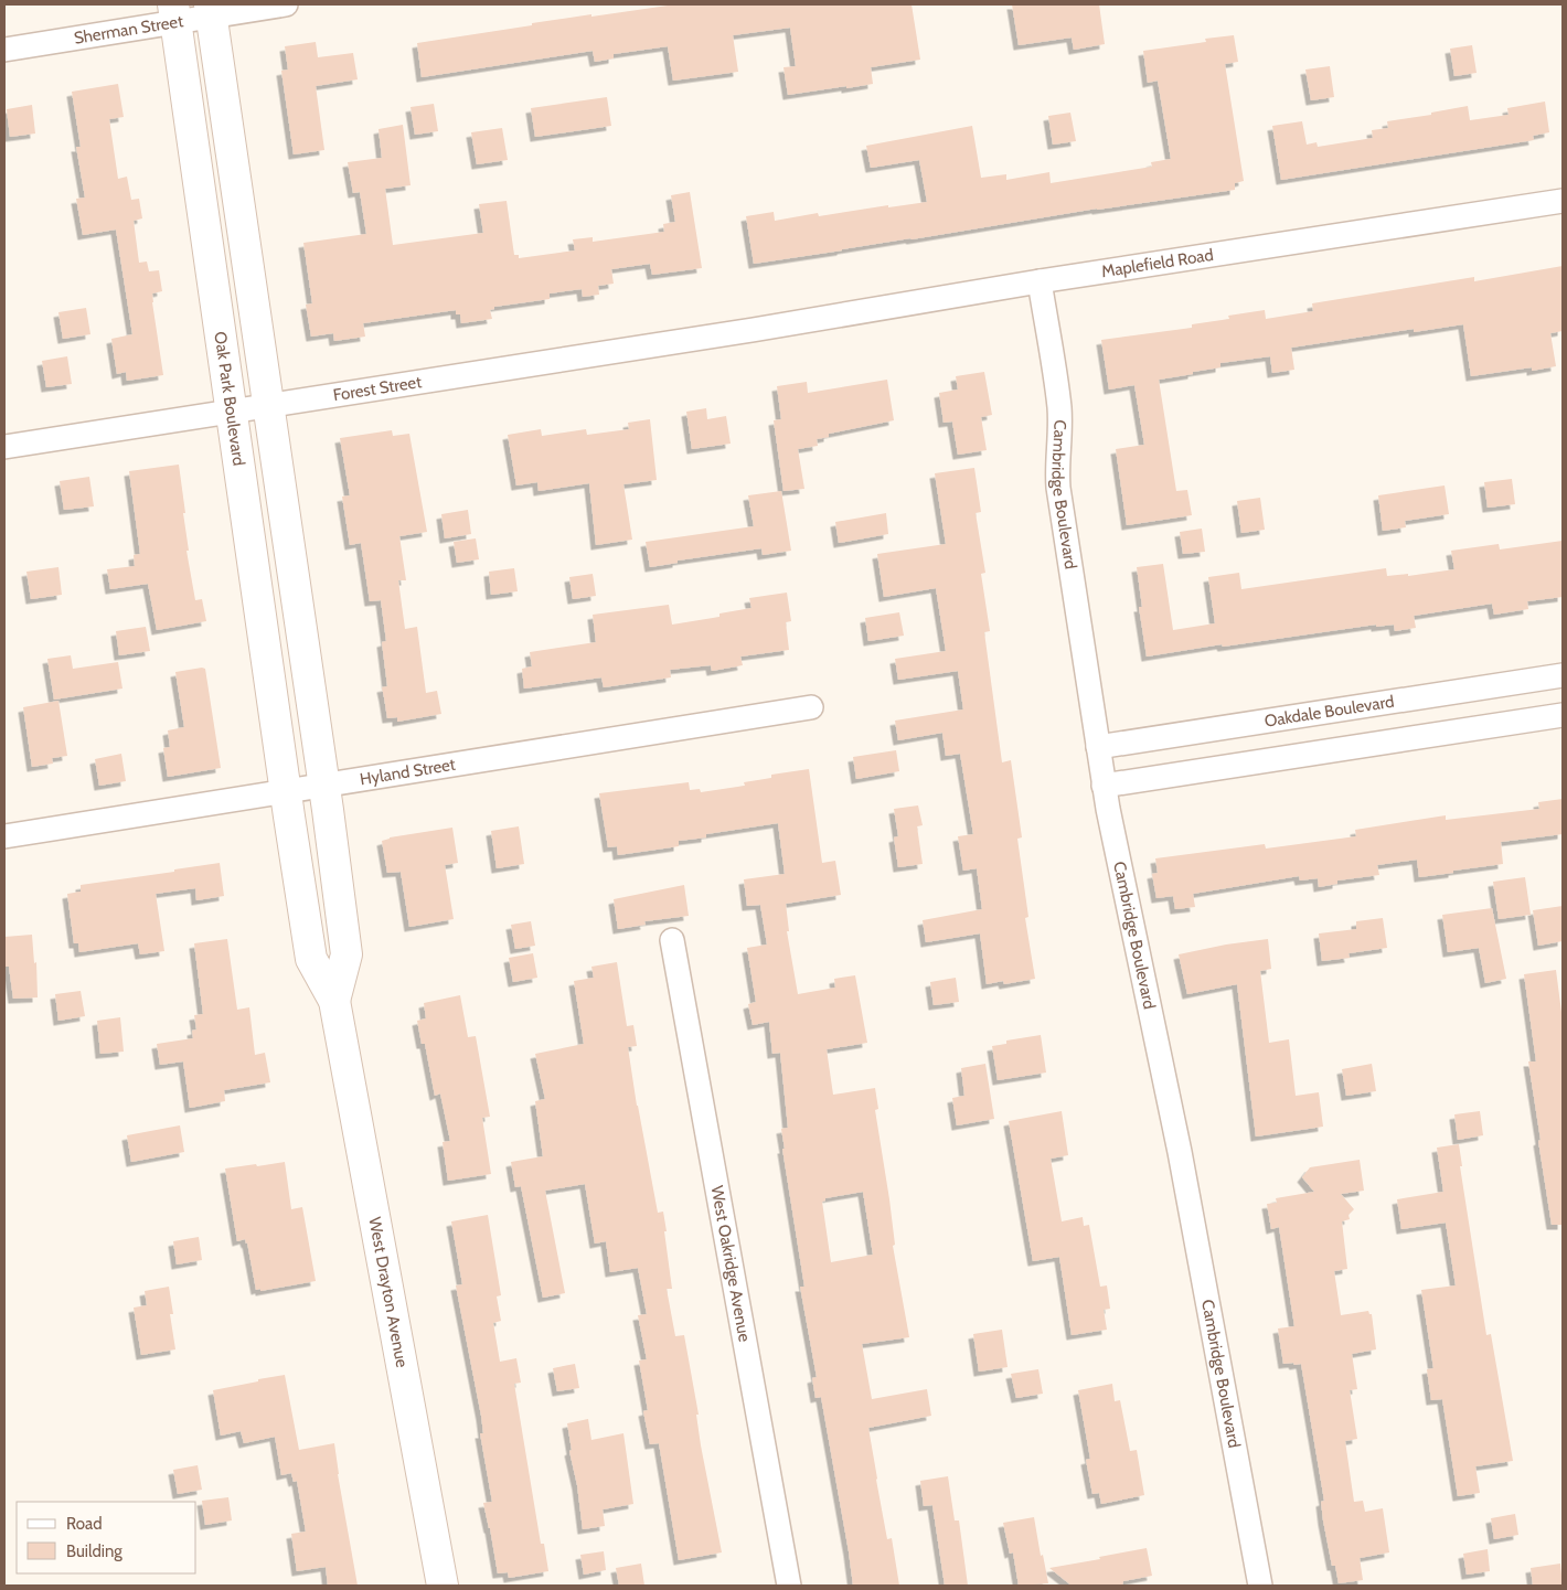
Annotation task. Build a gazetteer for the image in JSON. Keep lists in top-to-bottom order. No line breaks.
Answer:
{"streets":{"street":["Sherman Street","Maplefield Road","Forest Street","Oak Park Boulevard","Cambridge Boulevard","Oakdale Boulevard","Hyland Street","West Oakridge Avenue","West Drayton Avenue"]},"crossings":[["Sherman Street","Oak Park Boulevard"],["Maplefield Road","Forest Street"],["Maplefield Road","Cambridge Boulevard"],["Forest Street","Oak Park Boulevard"],["Oak Park Boulevard","Hyland Street"],["Oak Park Boulevard","West Drayton Avenue"],["Cambridge Boulevard","Oakdale Boulevard"],["Hyland Street","West Drayton Avenue"]],"legend":["Road","Building"]}
